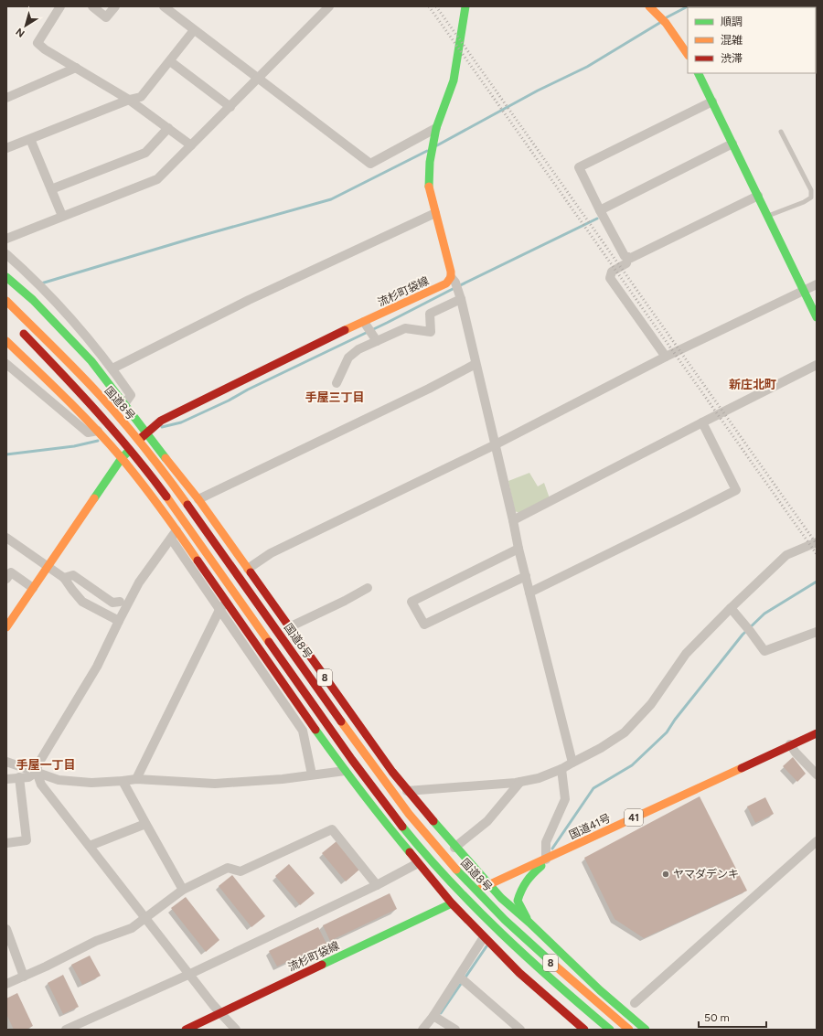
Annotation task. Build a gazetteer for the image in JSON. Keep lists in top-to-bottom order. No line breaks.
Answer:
{"streets":{"main road":["流杉町袋線","国道8号","8","41","国道41号"]},"crossings":[["流杉町袋線","8"],["流杉町袋線","国道41号"],["8","国道41号"]],"districts":["新庄北町","手屋三丁目","手屋一丁目"],"places":["ヤマダデンキ"],"legend":["順調","混雑","渋滞"],"scale_bar":"50 m","north":"bottom left"}
